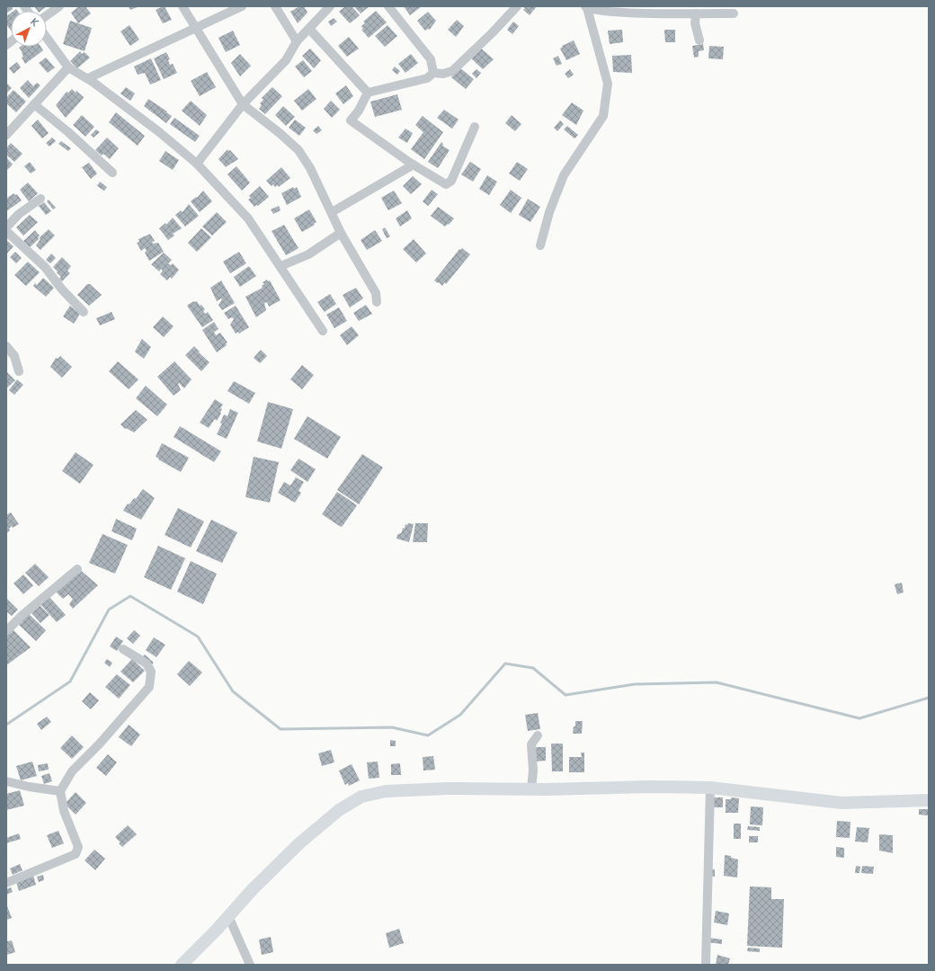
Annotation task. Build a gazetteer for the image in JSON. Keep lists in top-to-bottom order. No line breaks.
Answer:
{"north":"top right"}
